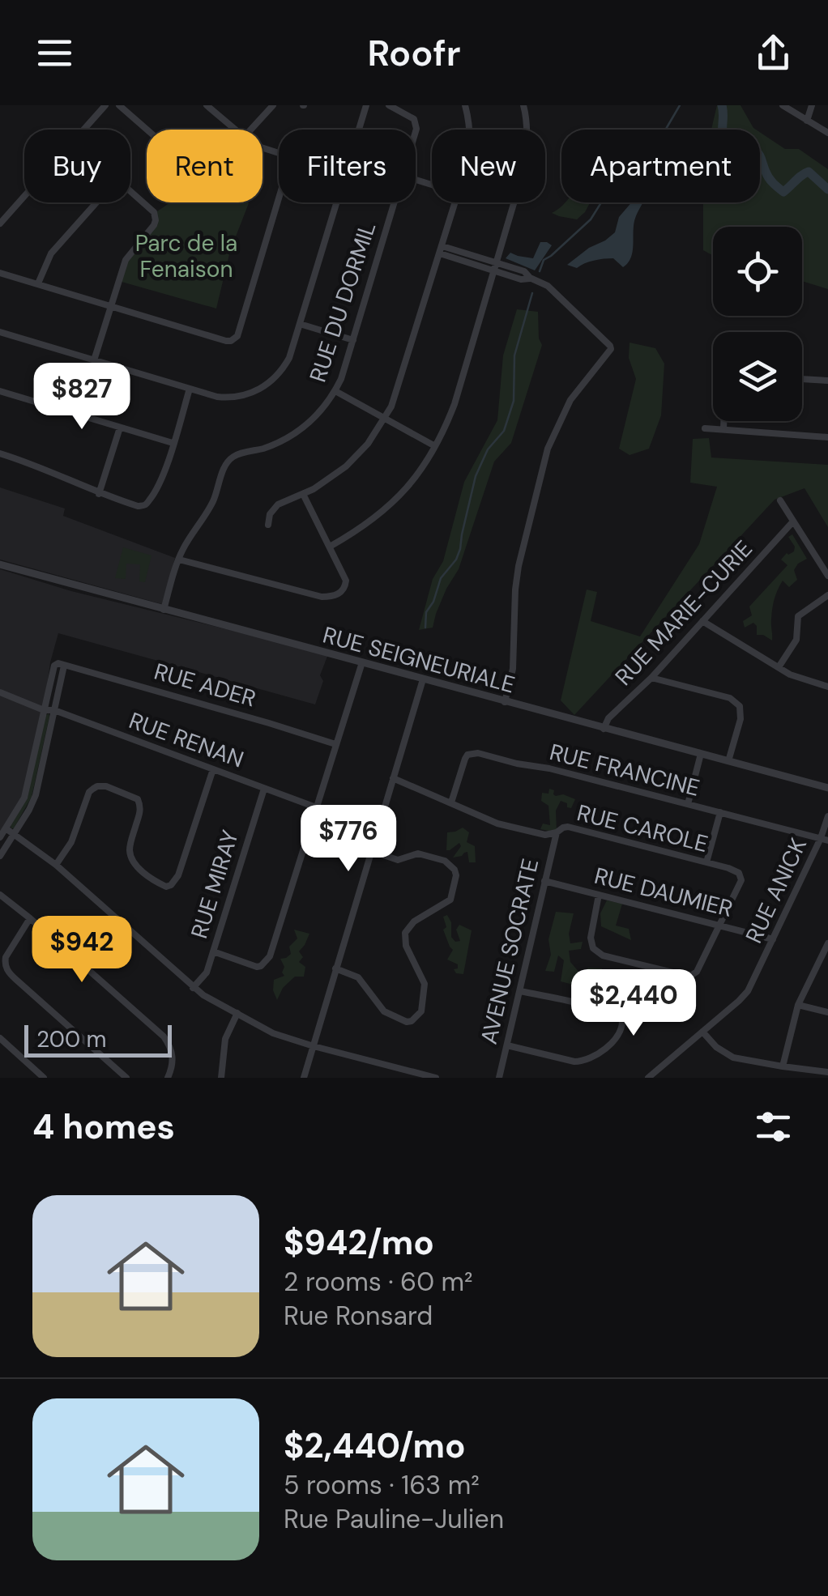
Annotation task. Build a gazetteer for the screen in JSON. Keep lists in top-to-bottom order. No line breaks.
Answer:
{"streets":{"street":["RUE DU DORMIL","RUE MARIE-CURIE","RUE SEIGNEURIALE","RUE ADER","RUE RENAN","RUE FRANCINE","RUE CAROLE","RUE MIRAY","RUE ANICK","RUE DAUMIER","AVENUE SOCRATE"]},"crossings":[["RUE DU DORMIL","RUE SEIGNEURIALE"],["RUE MARIE-CURIE","RUE SEIGNEURIALE"],["RUE RENAN","RUE MIRAY"],["RUE FRANCINE","RUE CAROLE"],["RUE FRANCINE","RUE ANICK"],["RUE CAROLE","RUE DAUMIER"],["RUE CAROLE","AVENUE SOCRATE"],["RUE ANICK","RUE DAUMIER"],["RUE DAUMIER","AVENUE SOCRATE"]],"parks":["Parc de la Fenaison"],"scale_bar":"200 m","page":{"header":"Roofr","chip":["Buy","Rent","Filters","New","Apartment"],"price":["$827","$776","$942","$2,440"],"scale":"200 m","heading":"4 homes","list":[{"name":"$942/mo","note":"2 rooms · 60 m² · Rue Ronsard"},{"name":"$2,440/mo","note":"5 rooms · 163 m² · Rue Pauline-Julien"}]}}
